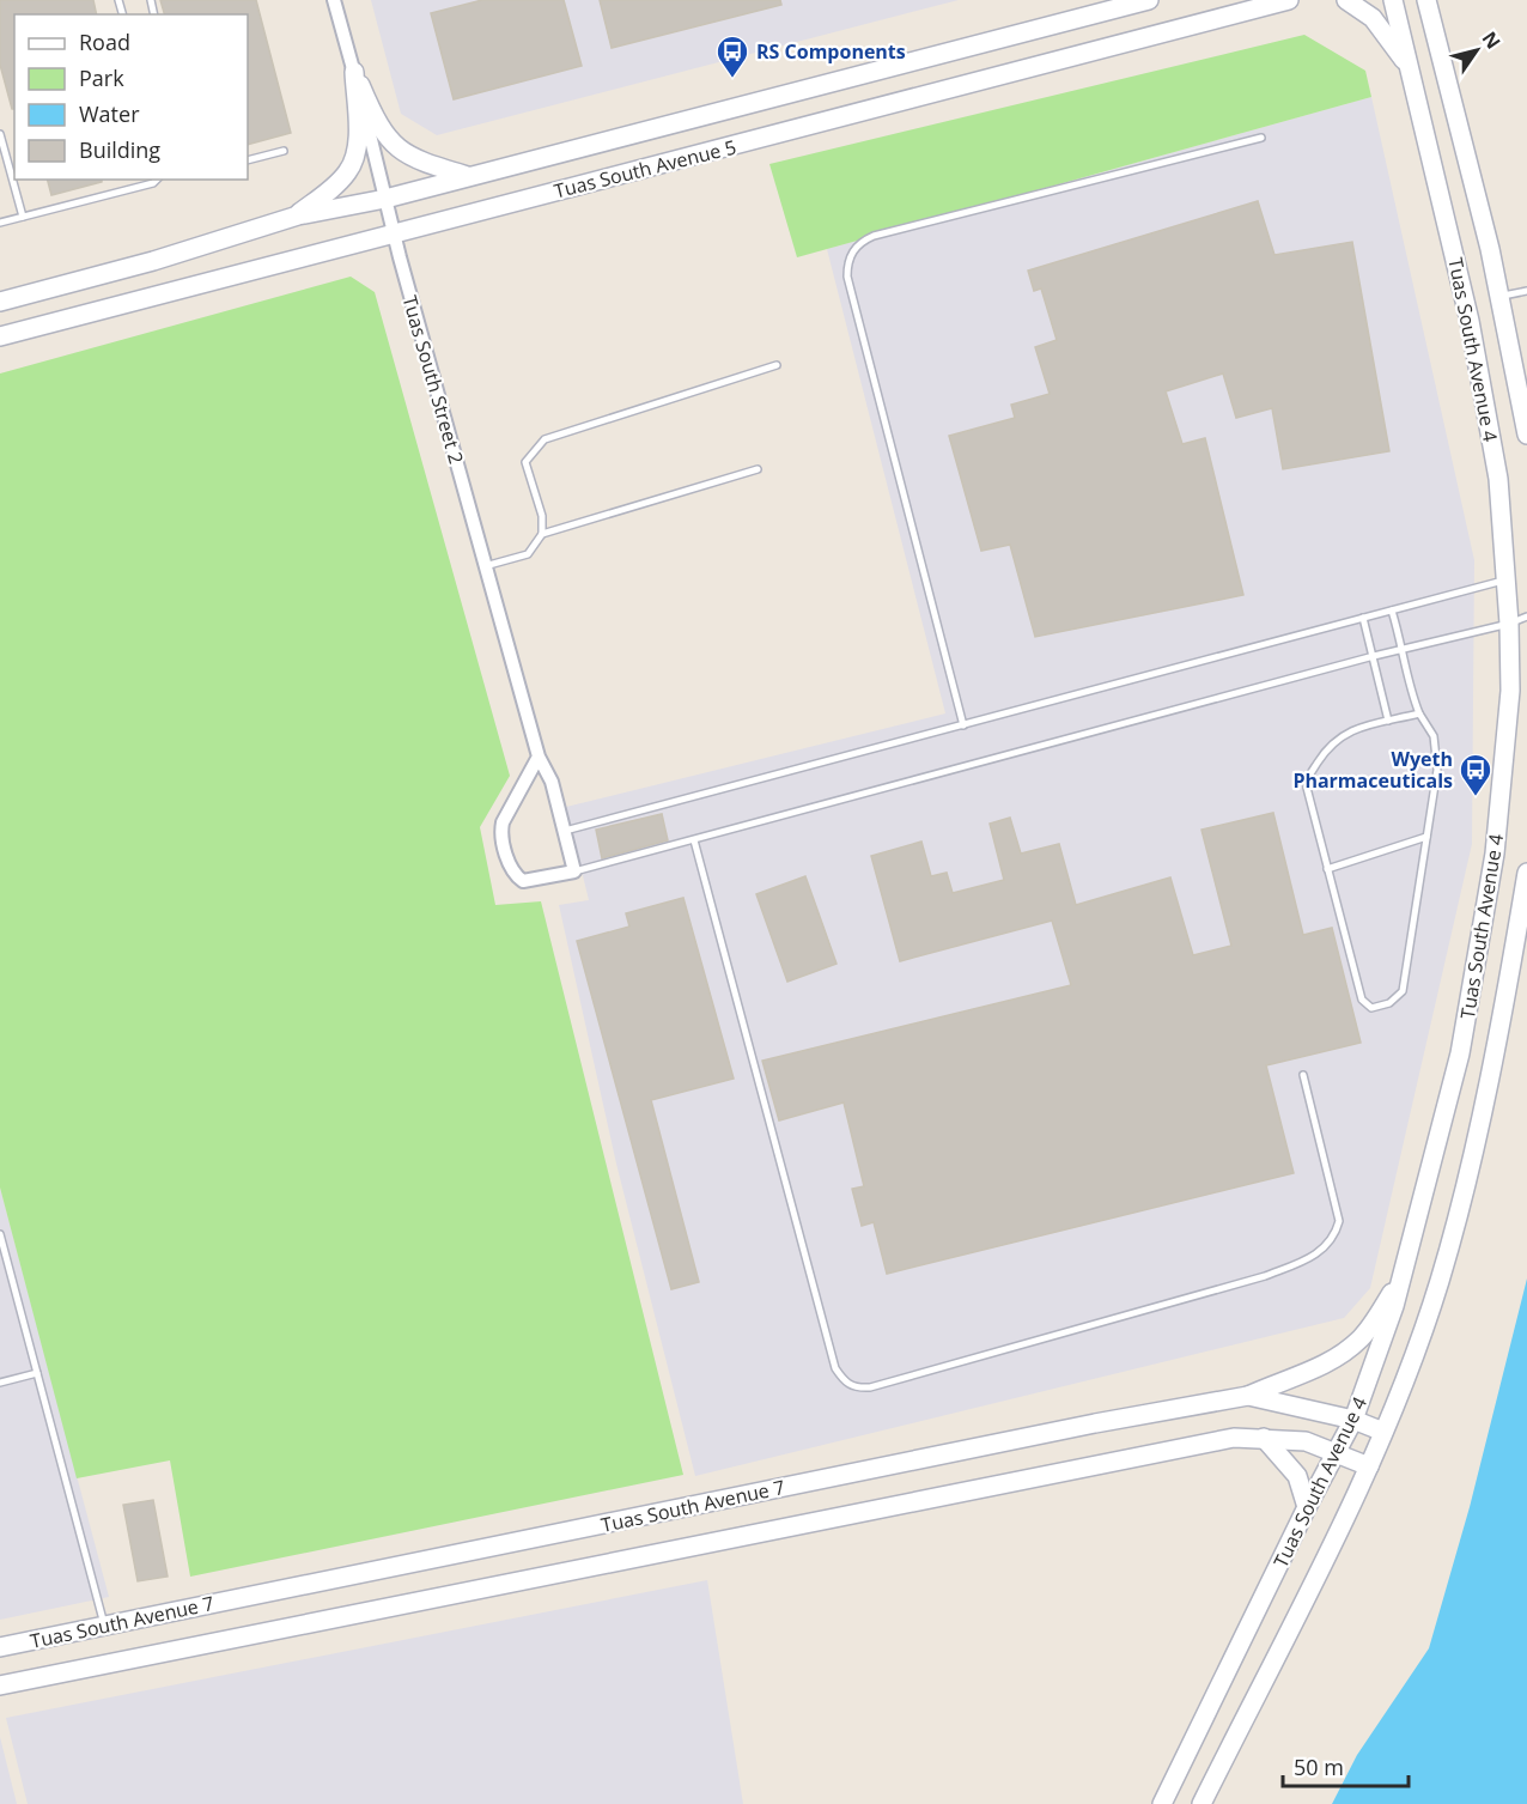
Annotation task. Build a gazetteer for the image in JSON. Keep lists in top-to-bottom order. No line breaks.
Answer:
{"streets":{"street":["Tuas South Avenue 5","Tuas South Avenue 4","Tuas South Street 2","Tuas South Avenue 7"]},"crossings":[["Tuas South Avenue 5","Tuas South Street 2"],["Tuas South Avenue 4","Tuas South Avenue 7"]],"places":{"bus stop":["RS Components","Wyeth Pharmaceuticals"]},"legend":["Road","Park","Water","Building"],"scale_bar":"50 m","north":"top right"}
